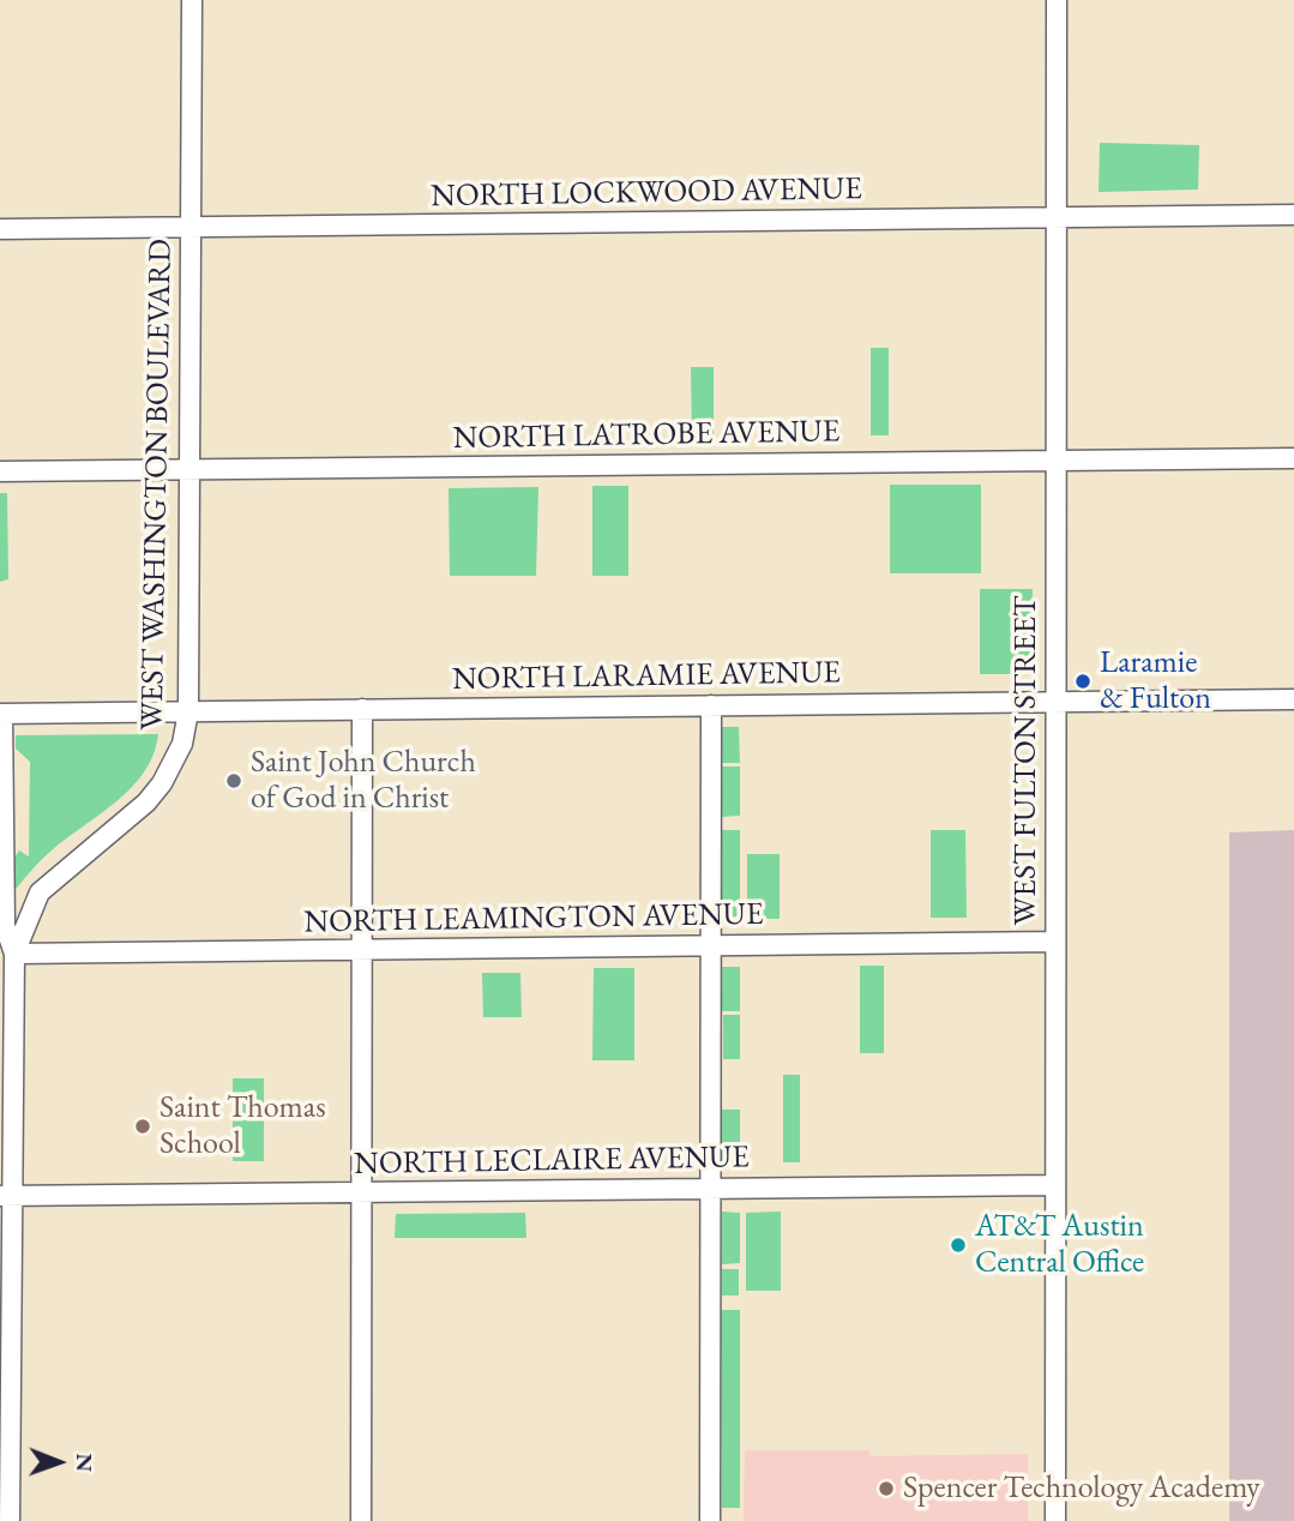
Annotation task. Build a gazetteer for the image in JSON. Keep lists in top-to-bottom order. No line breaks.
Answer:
{"streets":{"street":["NORTH LOCKWOOD AVENUE","NORTH LATROBE AVENUE","WEST WASHINGTON BOULEVARD","NORTH LARAMIE AVENUE","WEST FULTON STREET","NORTH LEAMINGTON AVENUE","NORTH LECLAIRE AVENUE"]},"crossings":[["NORTH LOCKWOOD AVENUE","WEST WASHINGTON BOULEVARD"],["NORTH LOCKWOOD AVENUE","WEST FULTON STREET"],["NORTH LATROBE AVENUE","WEST WASHINGTON BOULEVARD"],["NORTH LATROBE AVENUE","WEST FULTON STREET"],["WEST WASHINGTON BOULEVARD","NORTH LARAMIE AVENUE"],["WEST WASHINGTON BOULEVARD","NORTH LEAMINGTON AVENUE"],["WEST WASHINGTON BOULEVARD","NORTH LECLAIRE AVENUE"],["NORTH LARAMIE AVENUE","WEST FULTON STREET"],["WEST FULTON STREET","NORTH LEAMINGTON AVENUE"],["WEST FULTON STREET","NORTH LECLAIRE AVENUE"]],"places":["Laramie & Fulton","Saint John Church of God in Christ","Saint Thomas School","AT&T Austin Central Office","Spencer Technology Academy"],"north":"right"}
